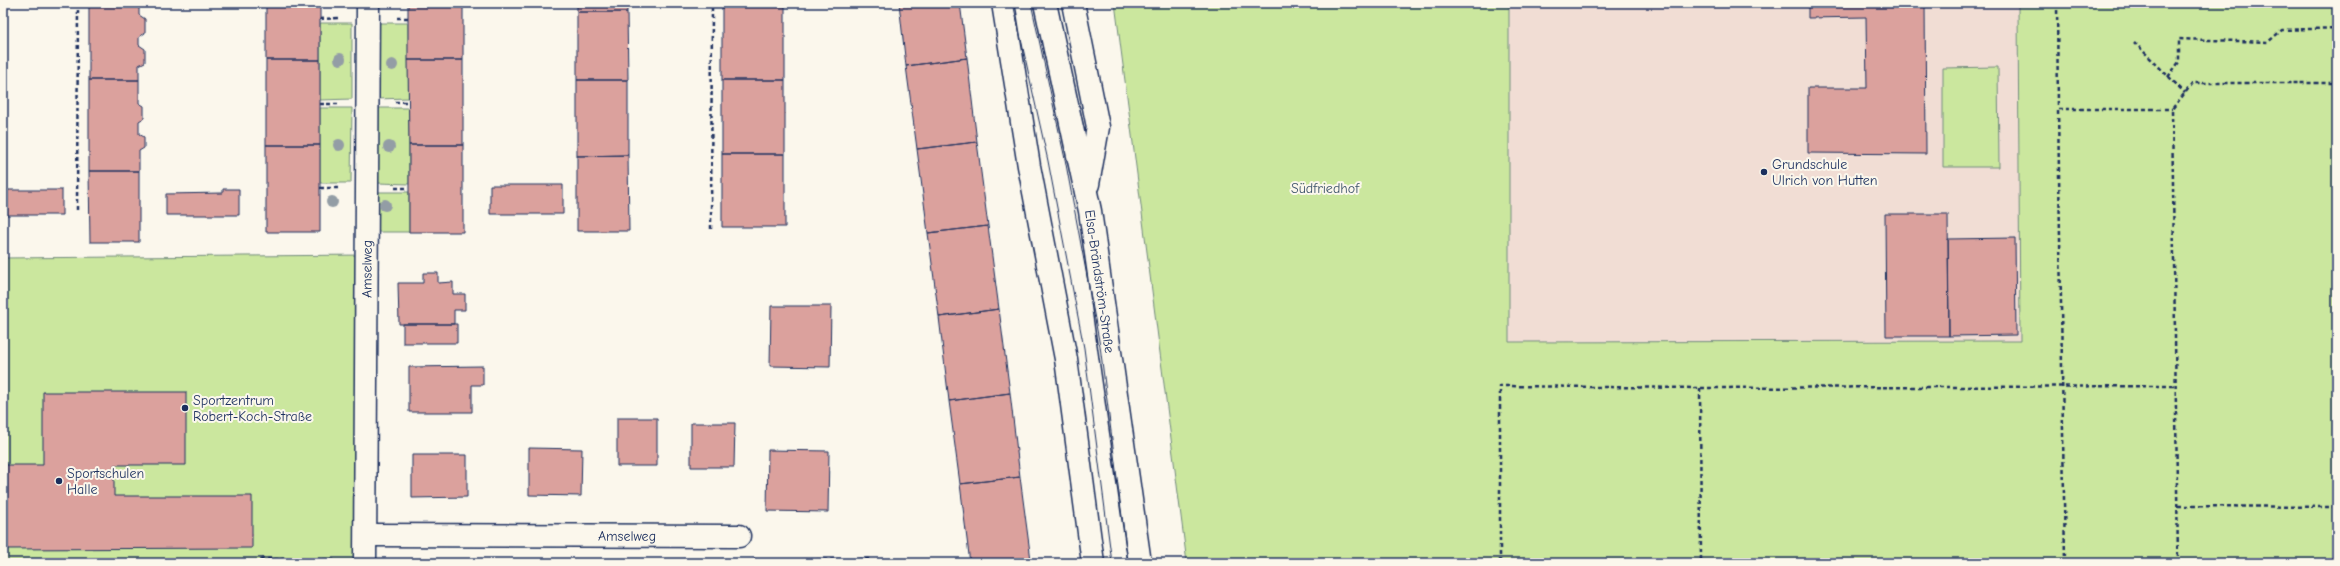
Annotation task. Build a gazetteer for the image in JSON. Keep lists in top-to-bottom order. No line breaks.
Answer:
{"streets":{"street":["Amselweg","Elsa-Brändström-Straße"]},"parks":["Südfriedhof"],"places":["Grundschule Ulrich von Hutten","Sportzentrum Robert-Koch-Straße","Sportschulen Halle"]}
